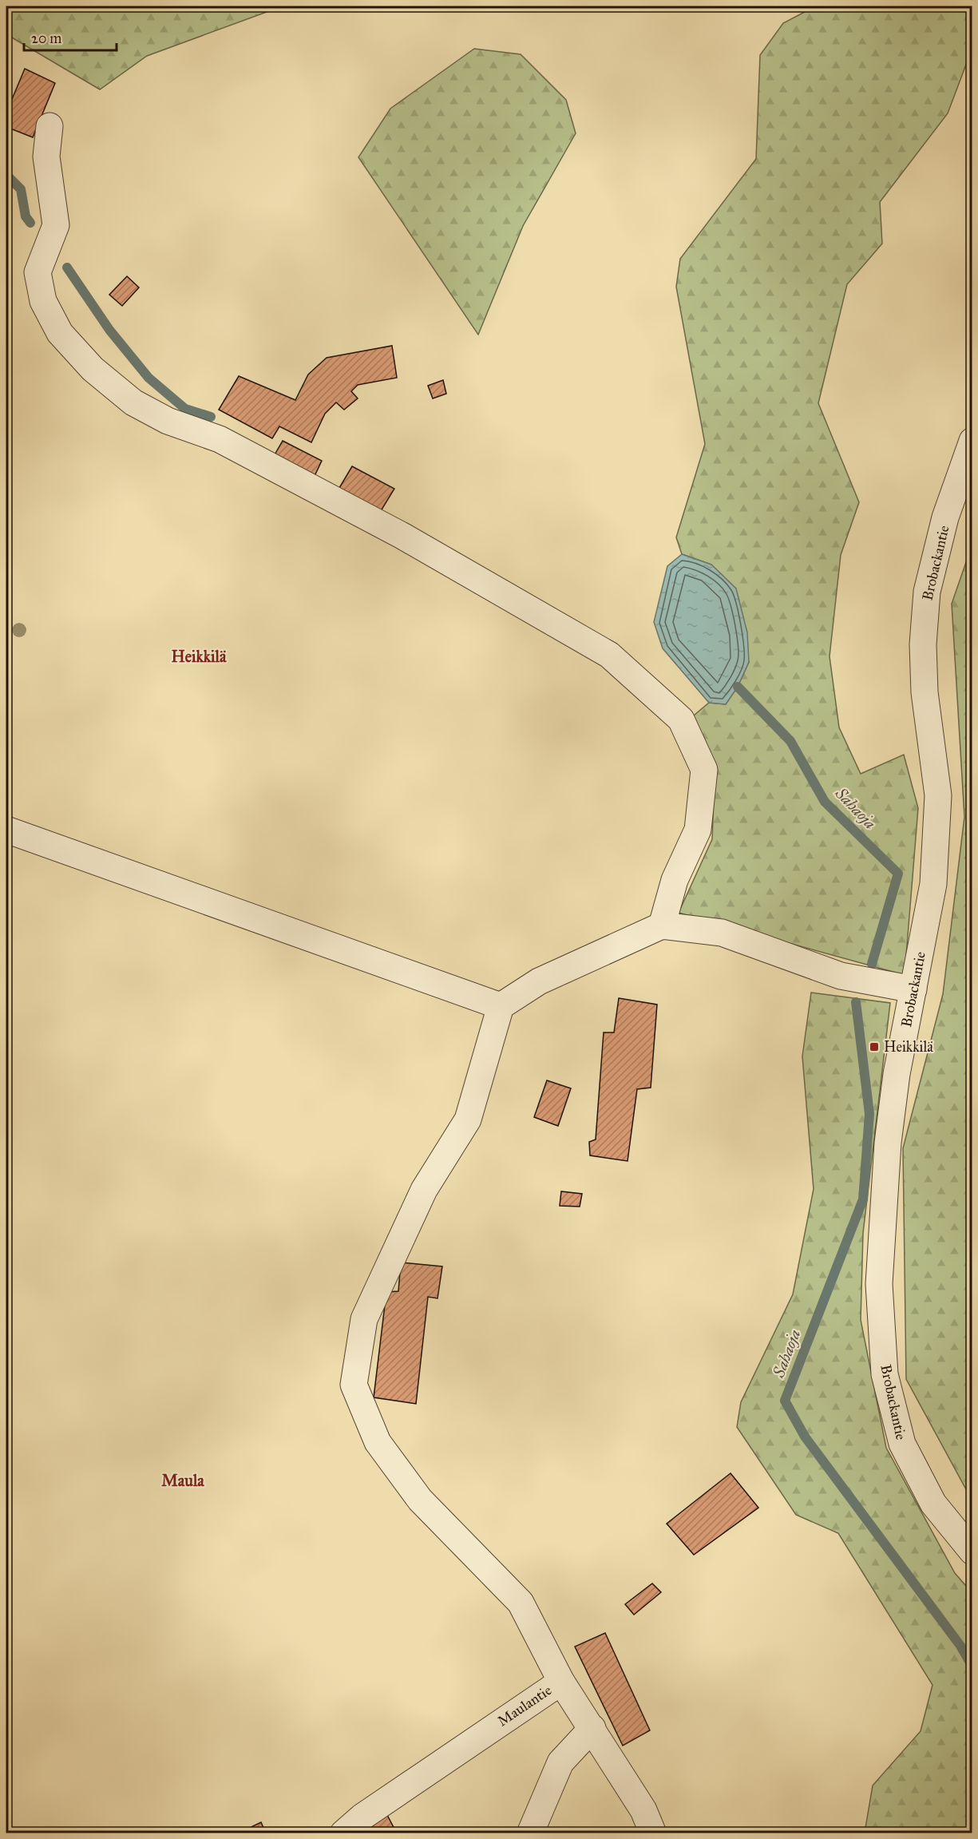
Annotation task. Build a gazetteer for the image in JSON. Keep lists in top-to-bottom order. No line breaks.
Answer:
{"streets":{"street":["Brobackantie","Maulantie"]},"districts":["Heikkilä","Maula"],"water":["Sahaoja"],"places":{"transit":["Heikkilä"]},"scale_bar":"20 m"}
